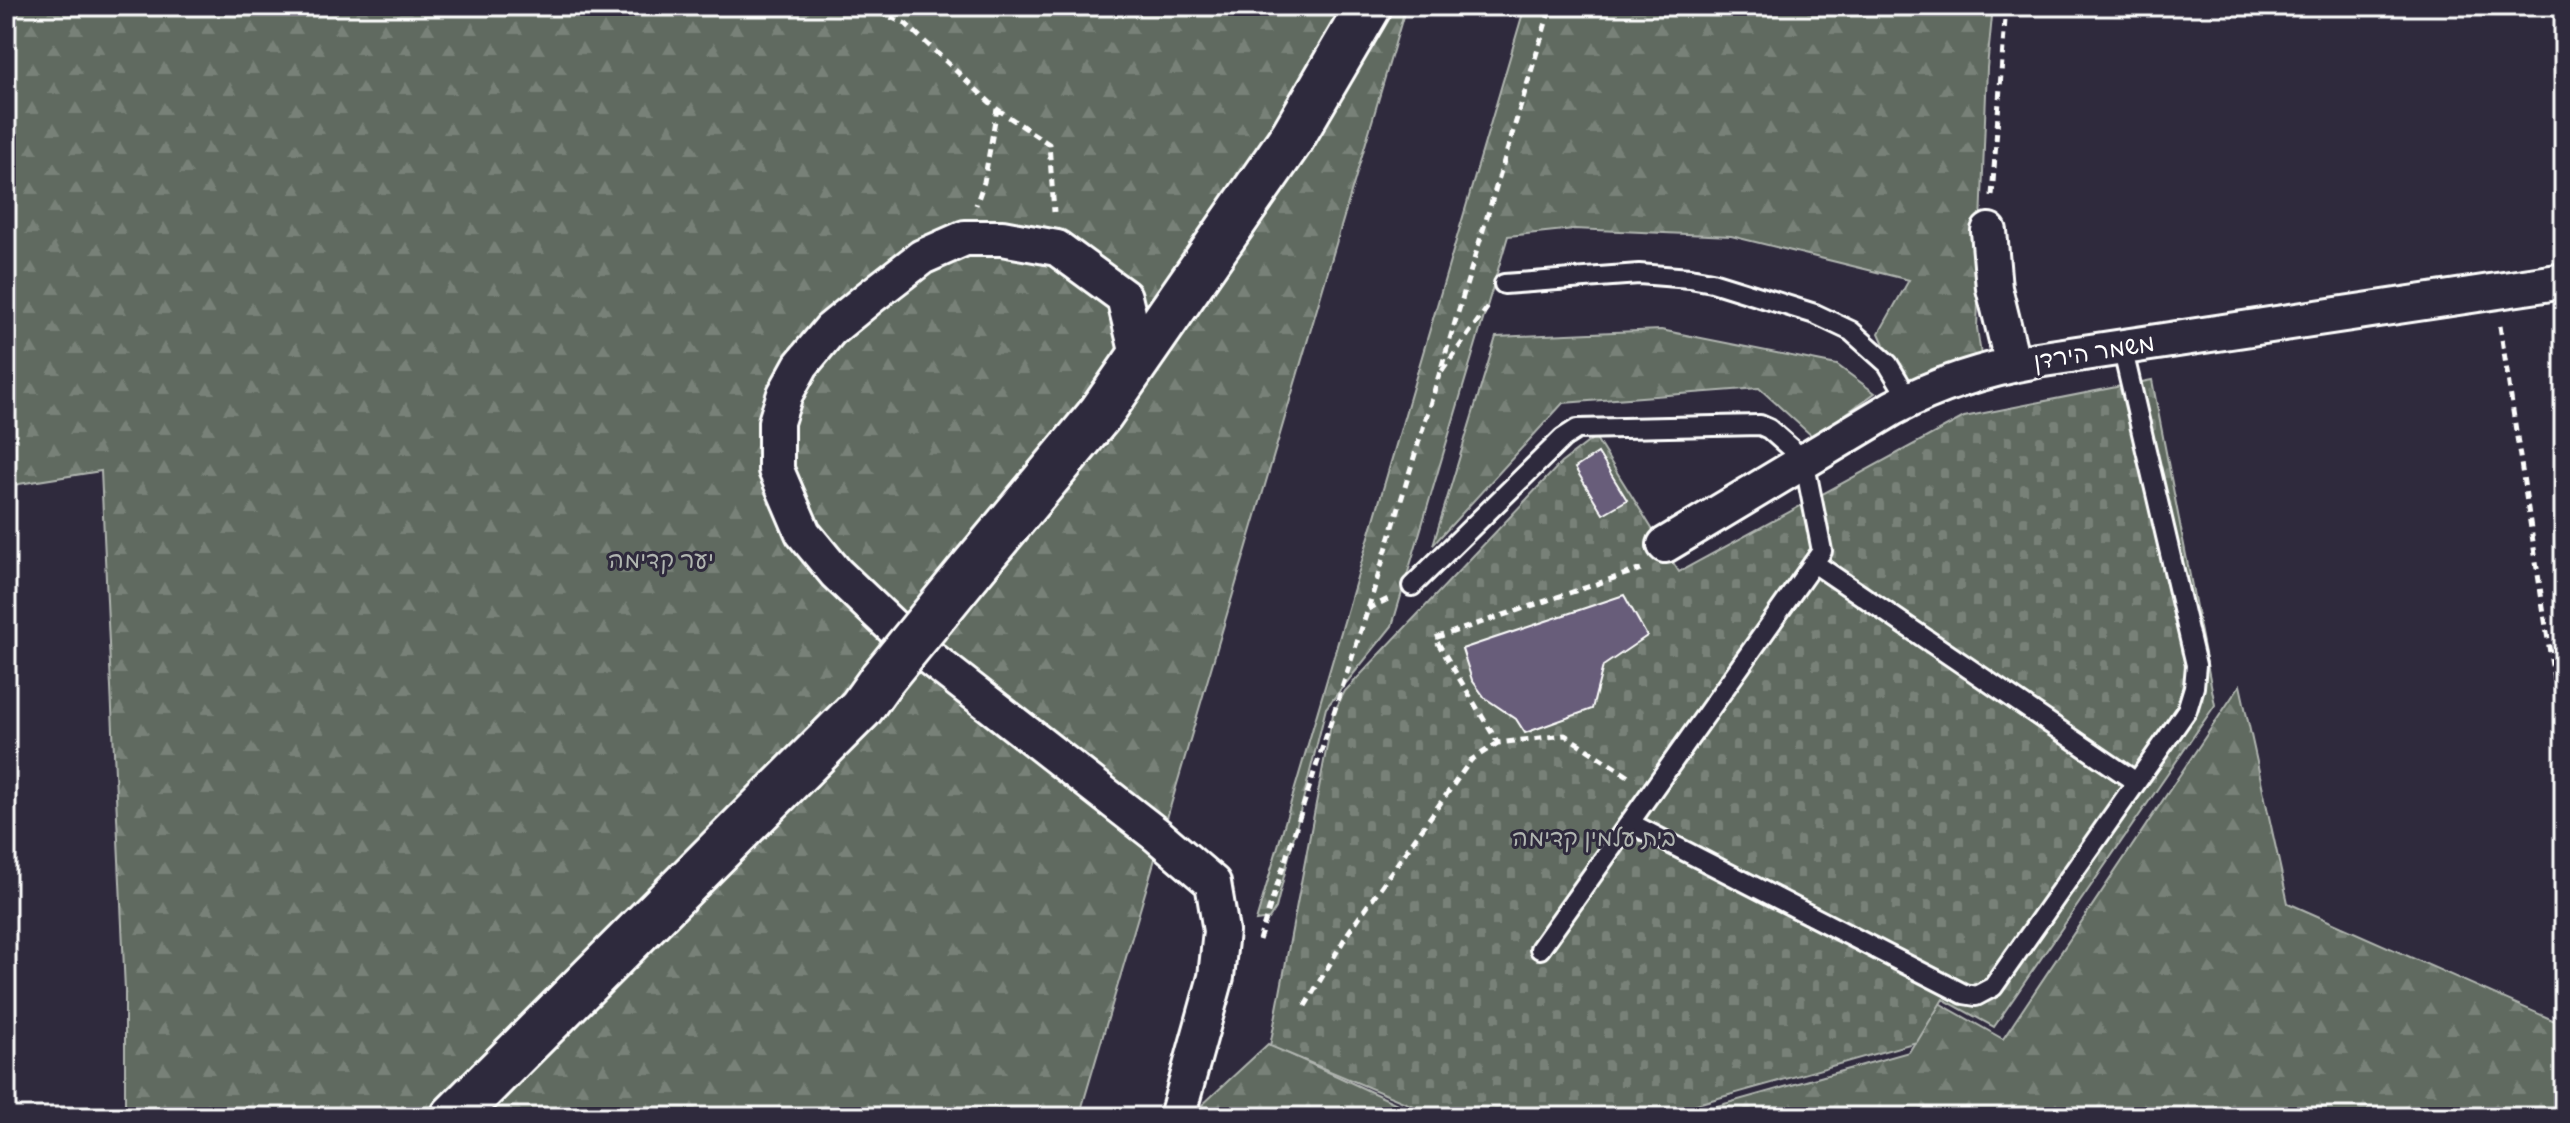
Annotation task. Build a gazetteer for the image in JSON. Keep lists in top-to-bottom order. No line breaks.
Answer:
{"streets":{"street":["משמר הירדן"]},"parks":["יער קדימה","בית עלמין קדימה"]}
